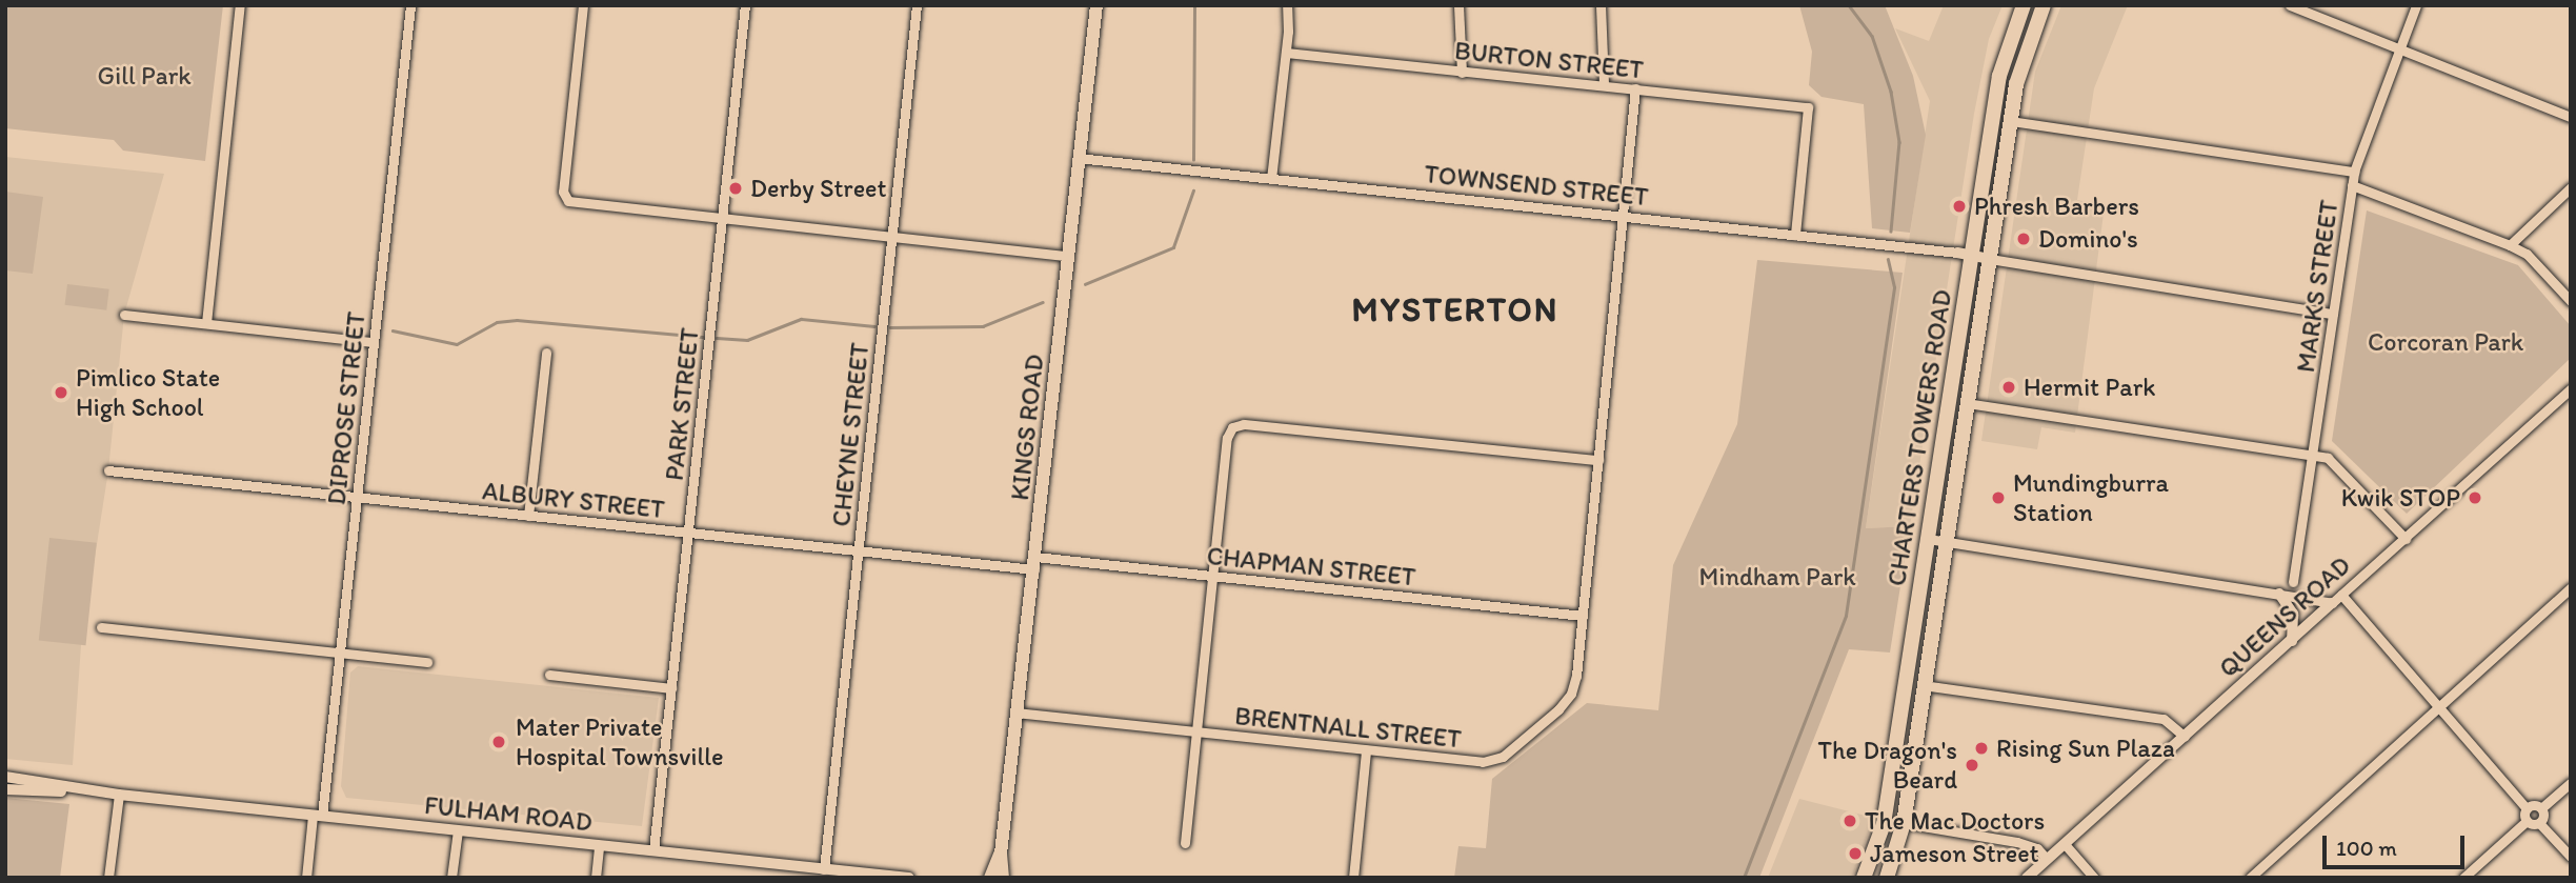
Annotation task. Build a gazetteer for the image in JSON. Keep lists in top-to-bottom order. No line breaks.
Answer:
{"streets":{"main road":["KINGS ROAD","CHARTERS TOWERS ROAD"],"street":["BURTON STREET","TOWNSEND STREET","MARKS STREET","PARK STREET","DIPROSE STREET","CHEYNE STREET","ALBURY STREET","CHAPMAN STREET","QUEENS ROAD","BRENTNALL STREET","FULHAM ROAD"]},"crossings":[["BURTON STREET","TOWNSEND STREET"],["BURTON STREET","BRENTNALL STREET"],["TOWNSEND STREET","KINGS ROAD"],["TOWNSEND STREET","CHARTERS TOWERS ROAD"],["TOWNSEND STREET","BRENTNALL STREET"],["PARK STREET","ALBURY STREET"],["PARK STREET","FULHAM ROAD"],["DIPROSE STREET","ALBURY STREET"],["DIPROSE STREET","FULHAM ROAD"],["KINGS ROAD","ALBURY STREET"],["KINGS ROAD","CHAPMAN STREET"],["KINGS ROAD","BRENTNALL STREET"],["CHEYNE STREET","ALBURY STREET"],["CHEYNE STREET","FULHAM ROAD"],["ALBURY STREET","CHAPMAN STREET"],["CHAPMAN STREET","BRENTNALL STREET"]],"districts":["MYSTERTON"],"parks":["Gill Park","Corcoran Park","Mindham Park"],"places":["Derby Street","Phresh Barbers","Domino's","Hermit Park","Pimlico State High School","Mundingburra Station","Kwik STOP","Mater Private Hospital Townsville","Rising Sun Plaza","The Dragon's Beard","The Mac Doctors","Jameson Street"],"scale_bar":"100 m"}
